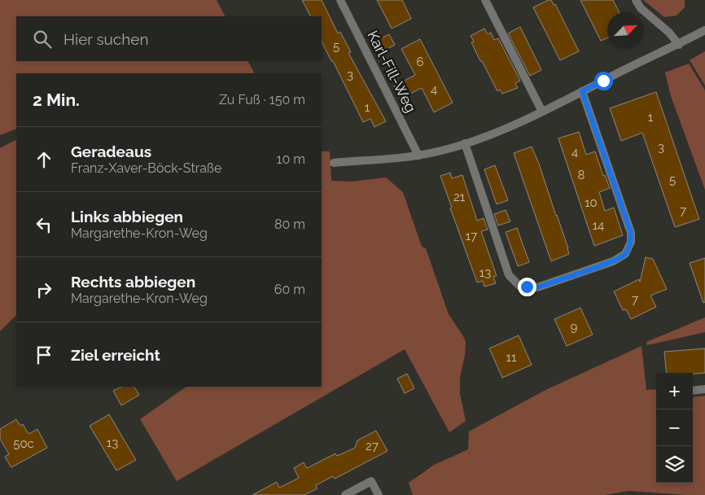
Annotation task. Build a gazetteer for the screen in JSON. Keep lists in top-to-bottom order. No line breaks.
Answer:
{"streets":{"street":["Karl-Fill-Weg"]},"house_numbers":["5","6","3","4","1","1","3","4","8","5","21","10","7","14","17","13","7","9","11","13","50c","27"],"north":"top right","page":{"search":"Hier suchen","heading":["2 Min.","Zu Fuß · 150 m"],"list":[["Geradeaus","Franz-Xaver-Böck-Straße","10 m"],["Links abbiegen","Margarethe-Kron-Weg","80 m"],["Rechts abbiegen","Margarethe-Kron-Weg","60 m"],"Ziel erreicht"],"map_buttons":["+","−"]}}
